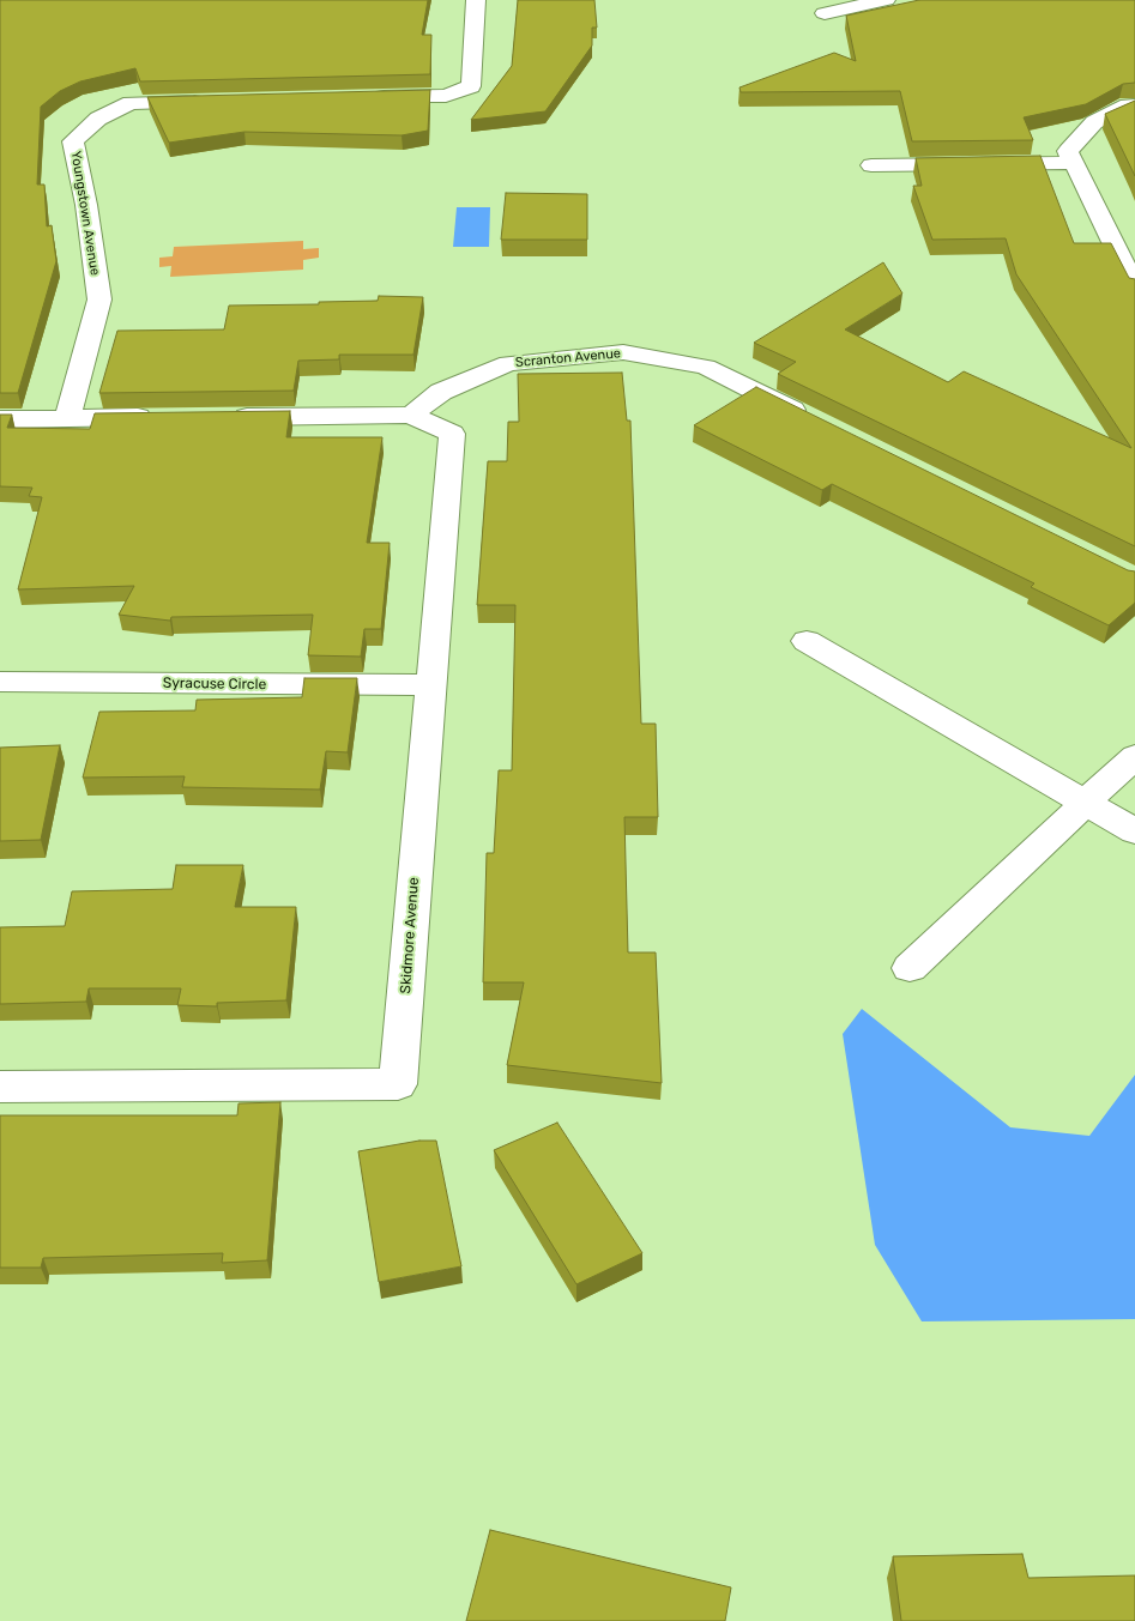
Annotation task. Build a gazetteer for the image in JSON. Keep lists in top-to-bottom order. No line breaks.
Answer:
{"streets":{"street":["Youngstown Avenue","Scranton Avenue","Syracuse Circle","Skidmore Avenue"]},"crossings":[["Scranton Avenue","Skidmore Avenue"],["Syracuse Circle","Skidmore Avenue"]]}
